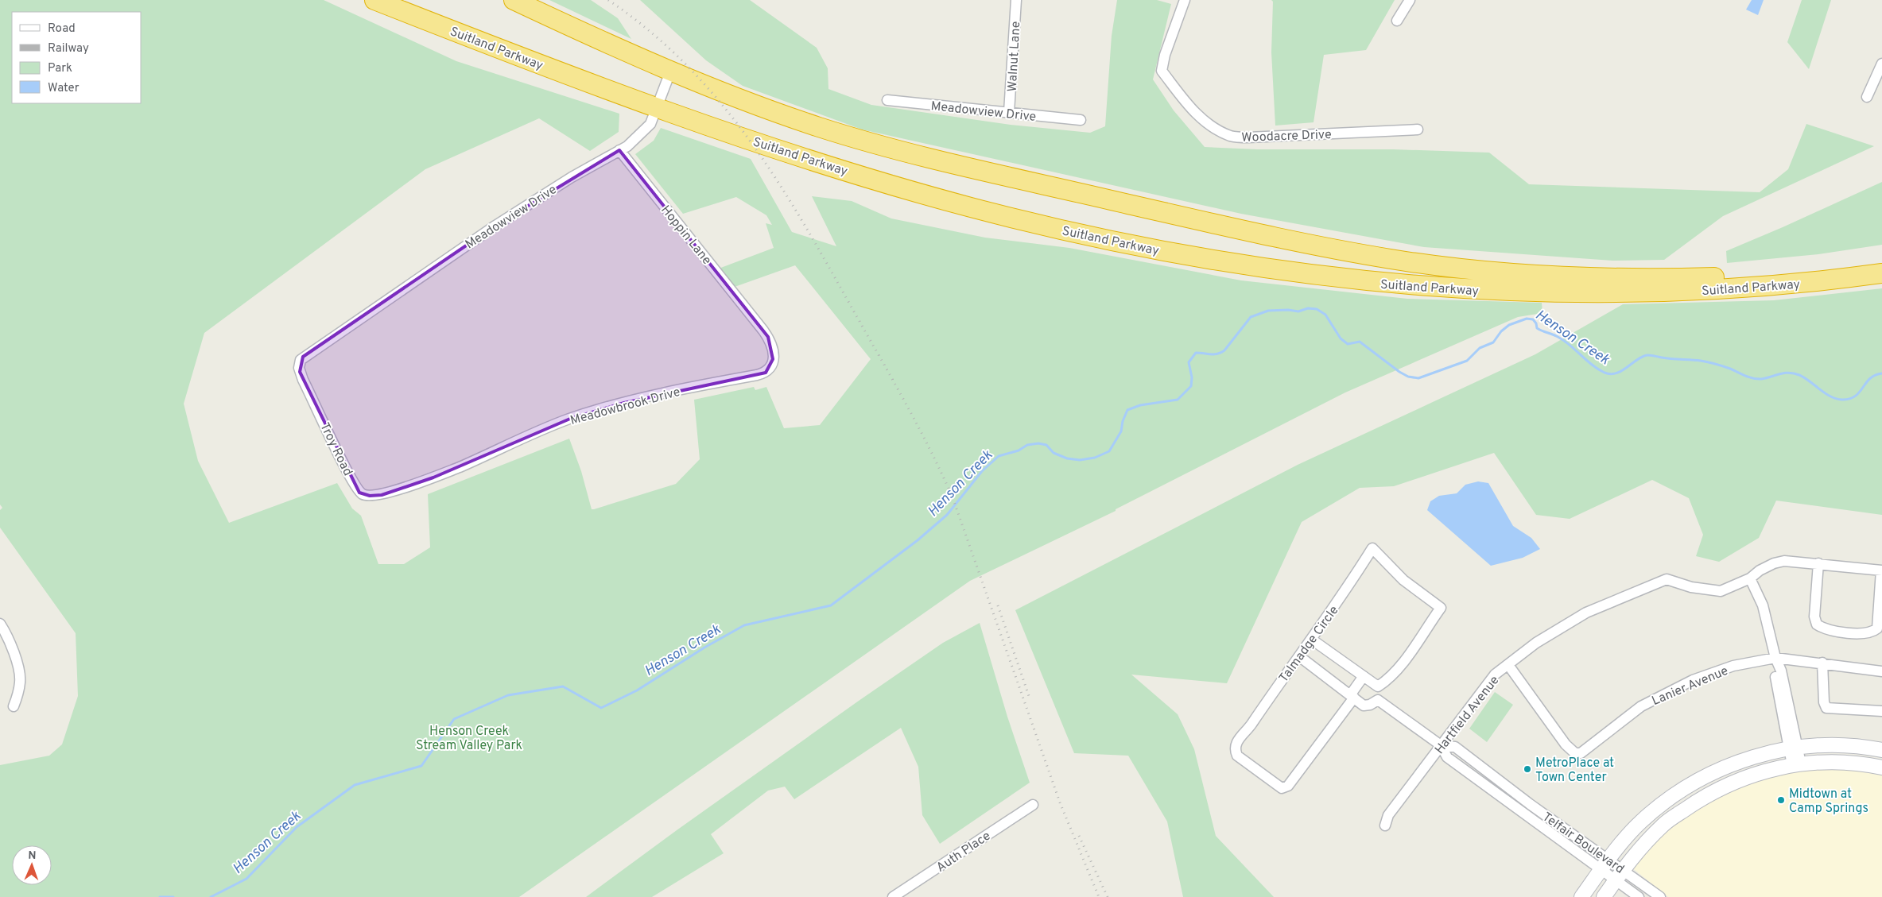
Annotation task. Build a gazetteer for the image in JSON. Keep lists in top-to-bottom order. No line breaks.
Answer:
{"streets":{"highway":["Suitland Parkway"],"street":["Walnut Lane","Meadowview Drive","Woodacre Drive","Hoppin Lane","Meadowbrook Drive","Troy Road","Talmadge Circle","Lanier Avenue","Hartfield Avenue","Telfair Boulevard","Auth Place"]},"crossings":[["Suitland Parkway","Meadowview Drive"],["Walnut Lane","Meadowview Drive"],["Meadowview Drive","Hoppin Lane"],["Meadowview Drive","Troy Road"],["Hoppin Lane","Meadowbrook Drive"],["Meadowbrook Drive","Troy Road"],["Lanier Avenue","Hartfield Avenue"],["Hartfield Avenue","Telfair Boulevard"]],"water":["Henson Creek"],"parks":["Henson Creek Stream Valley Park"],"places":["MetroPlace at Town Center","Midtown at Camp Springs"],"legend":["Road","Railway","Park","Water"],"north":"top"}
